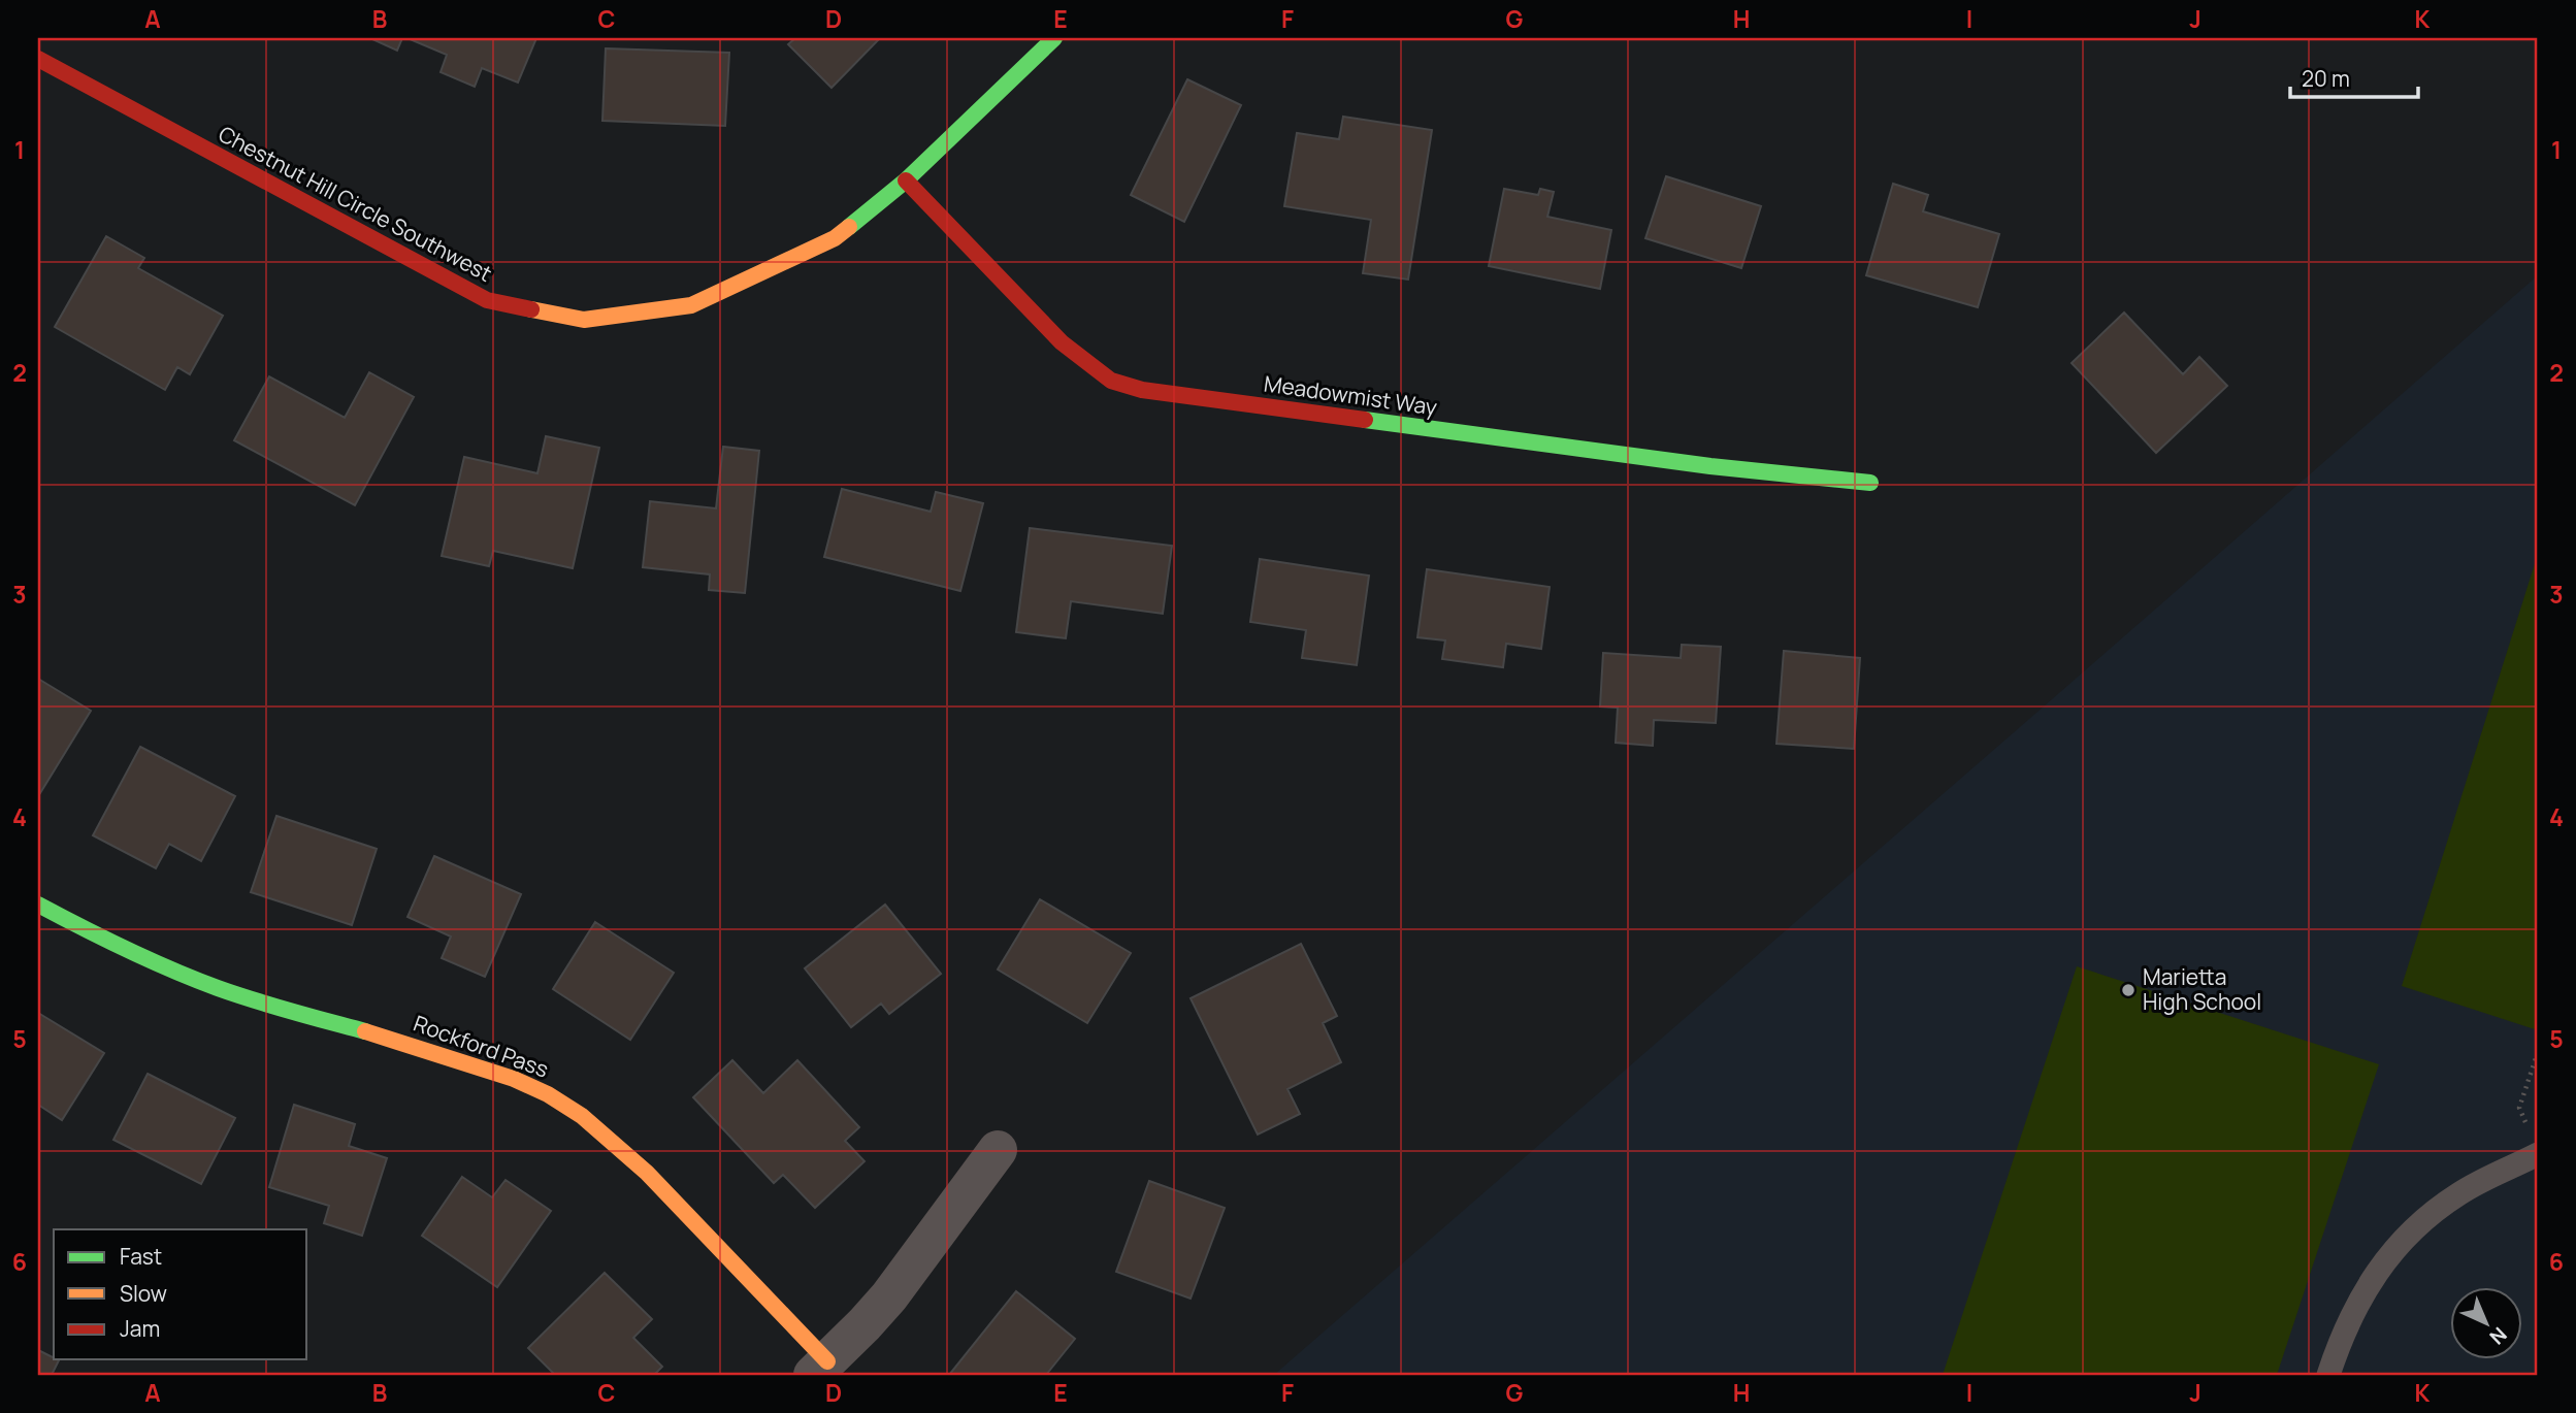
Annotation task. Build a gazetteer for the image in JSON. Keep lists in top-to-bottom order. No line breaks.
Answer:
{"streets":{"street":["Chestnut Hill Circle Southwest","Meadowmist Way","Rockford Pass"]},"crossings":[["Chestnut Hill Circle Southwest","Meadowmist Way"]],"places":["Marietta High School"],"legend":["Fast","Slow","Jam"],"scale_bar":"20 m","north":"bottom right","grid":{"columns":["A","B","C","D","E","F","G","H","I","J","K"],"rows":["1","2","3","4","5","6"]}}
